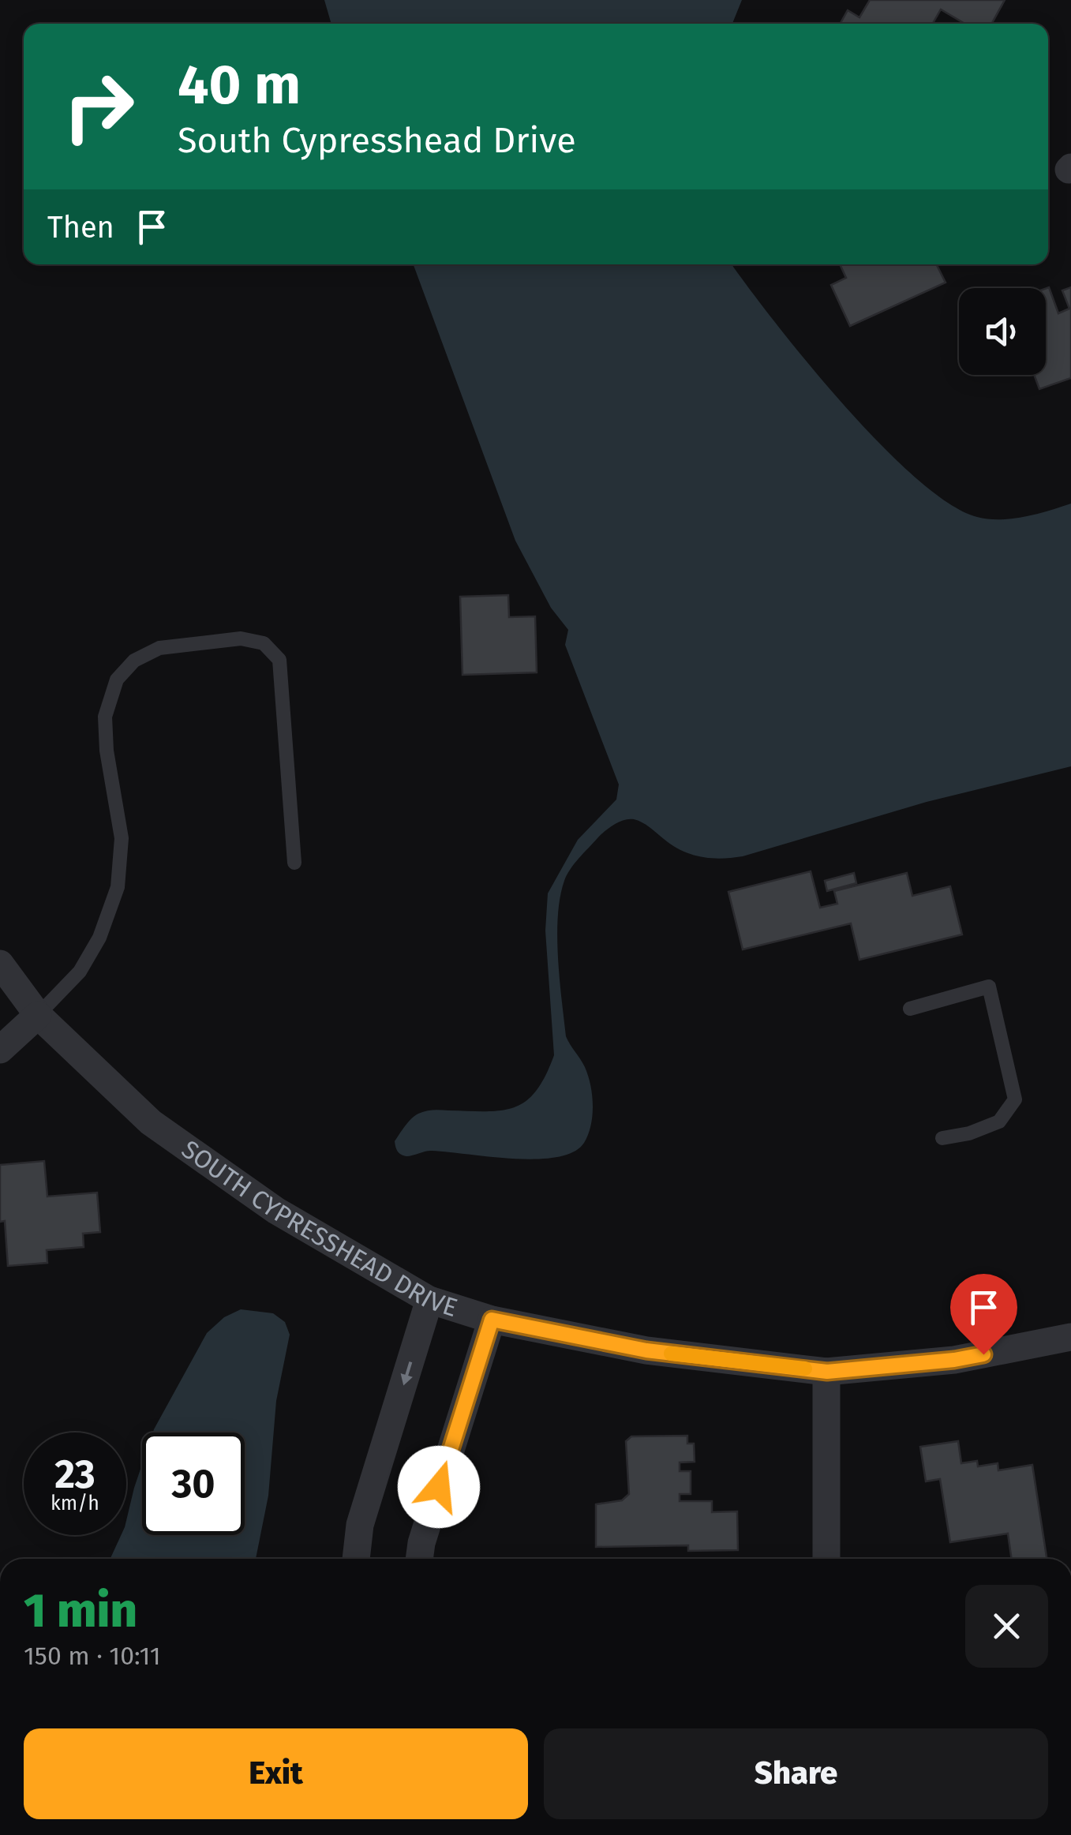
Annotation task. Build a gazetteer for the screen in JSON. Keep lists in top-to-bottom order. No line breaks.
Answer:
{"streets":{"street":["SOUTH CYPRESSHEAD DRIVE"]},"page":{"turn":["40 m","South Cypresshead Drive"],"then":"Then","speed":"23 km/h","limit":"30","heading":["1 min","150 m · 10:11"],"buttons":["Exit","Share"]}}
